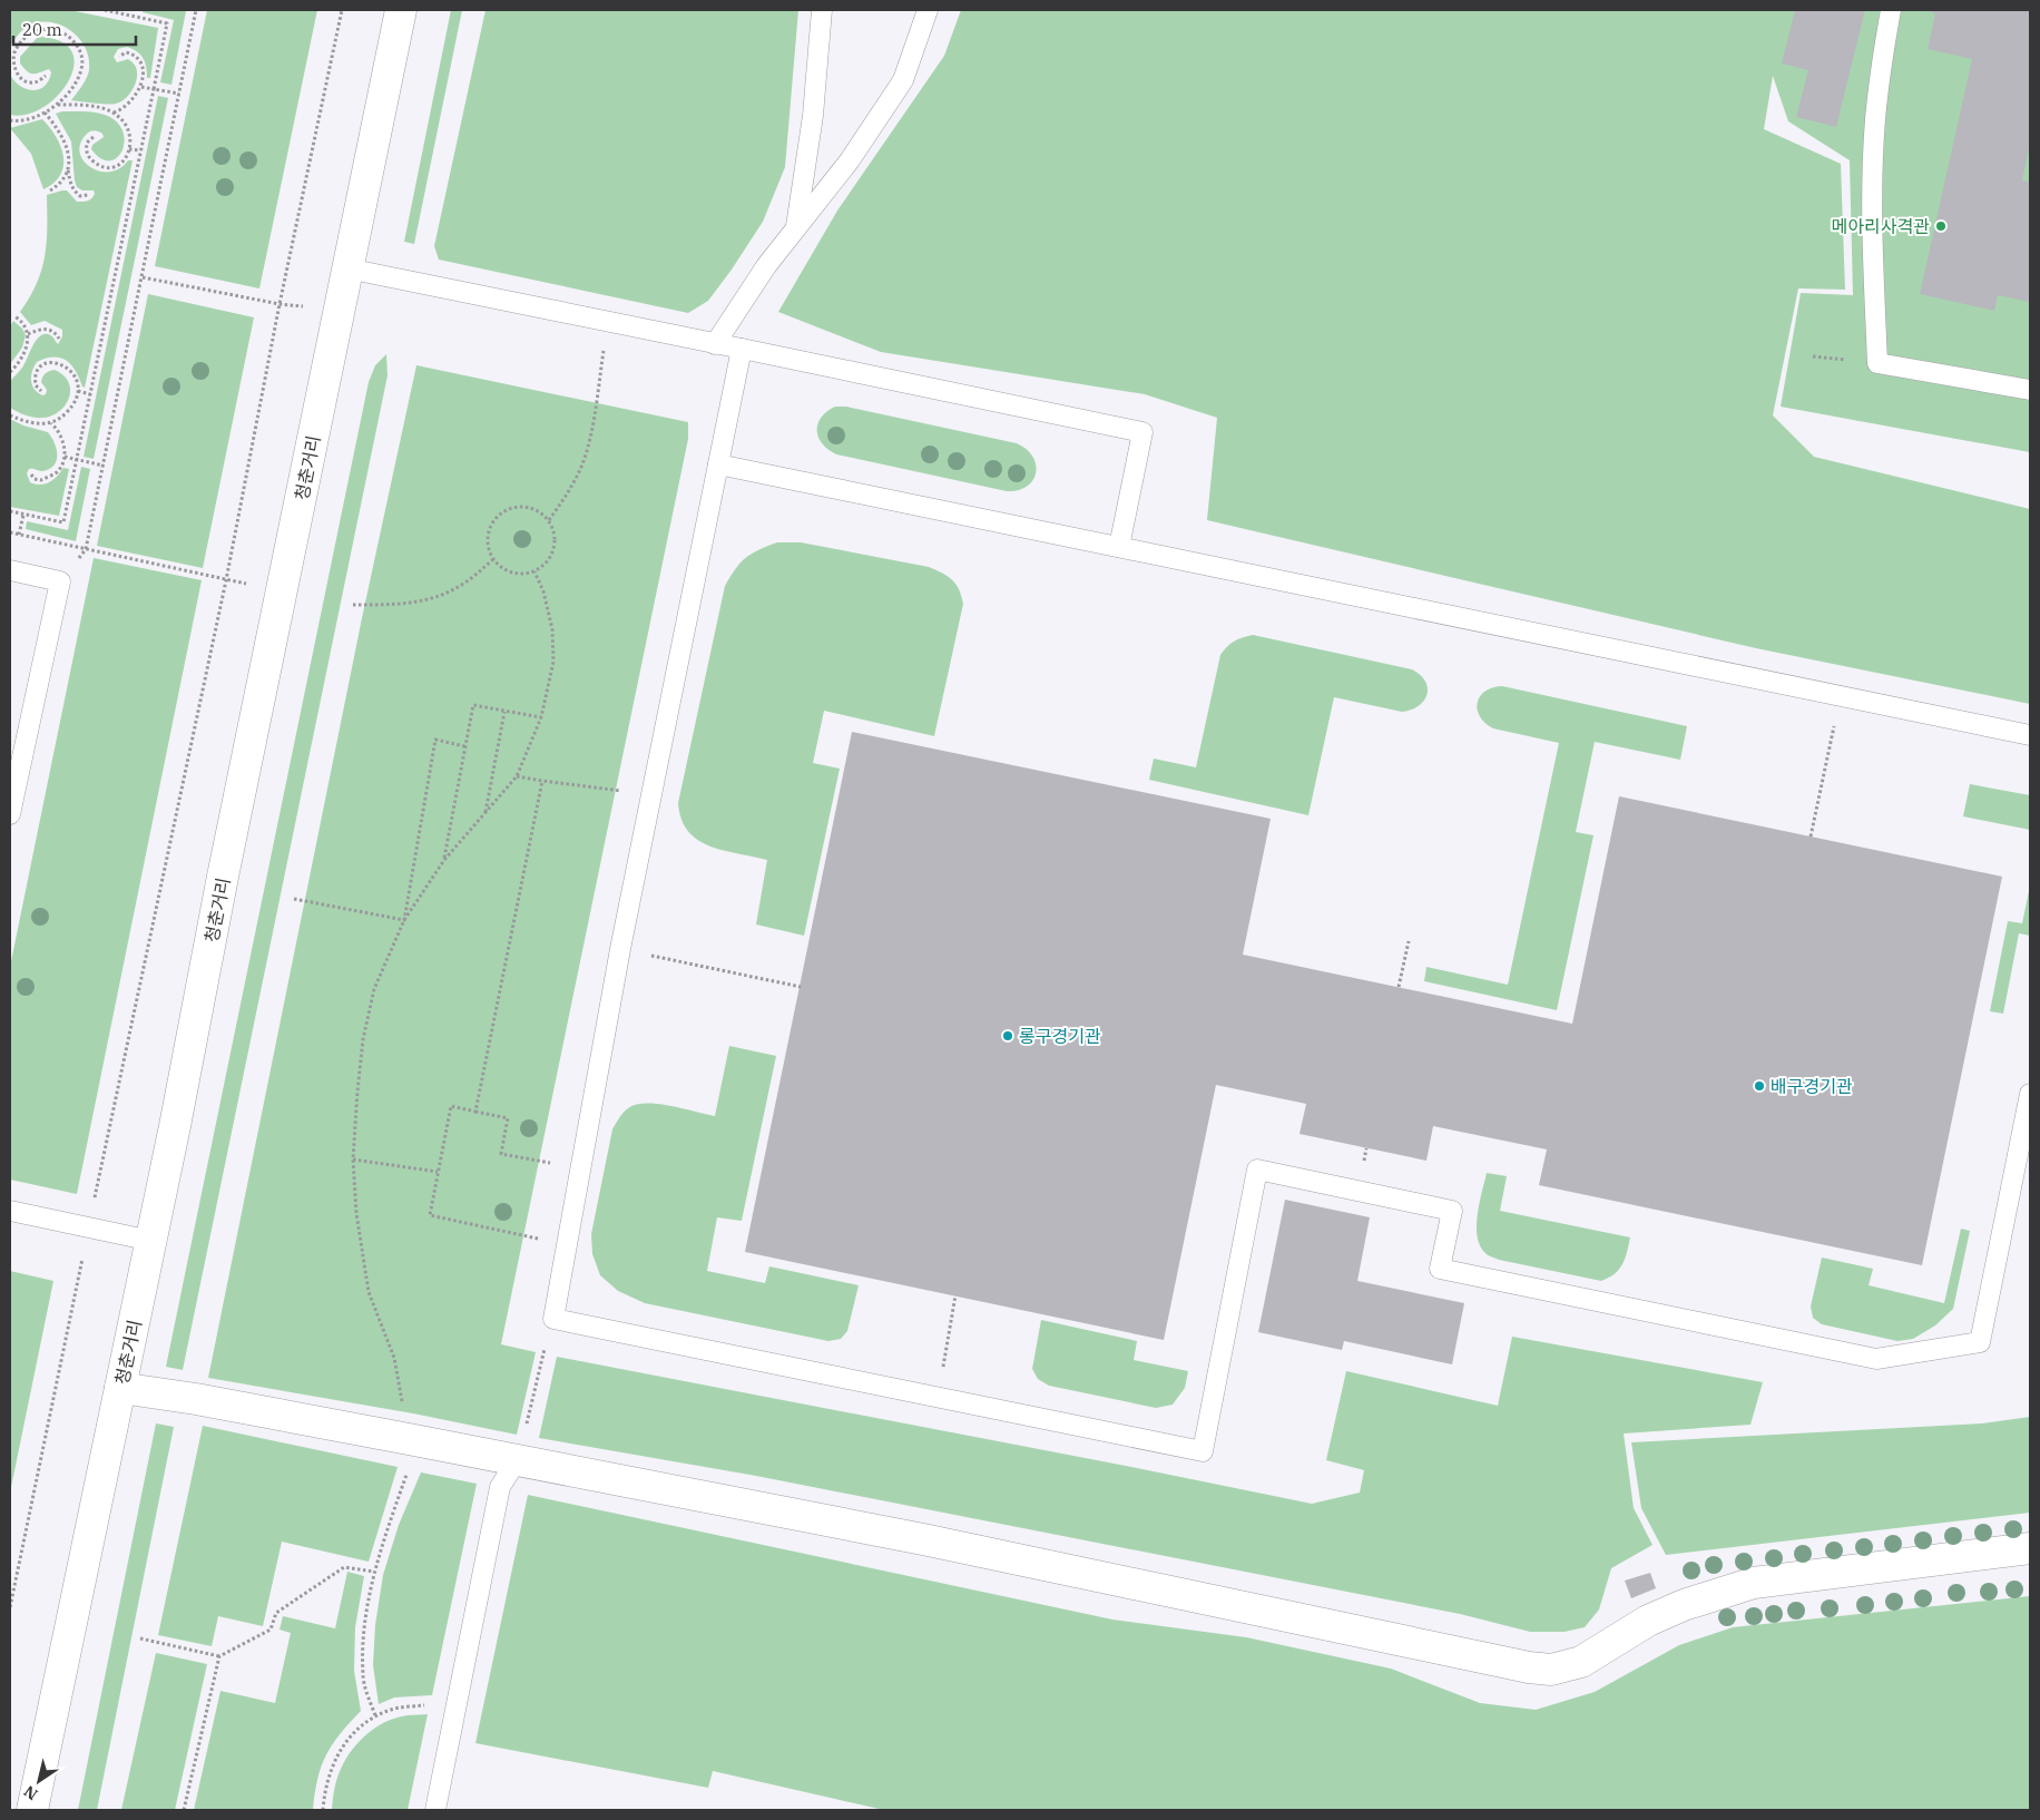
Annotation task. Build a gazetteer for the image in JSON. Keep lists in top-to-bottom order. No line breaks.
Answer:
{"streets":{"street":["청춘거리"]},"places":["메아리사격관","롱구경기관","배구경기관"],"scale_bar":"20 m","north":"bottom left"}
